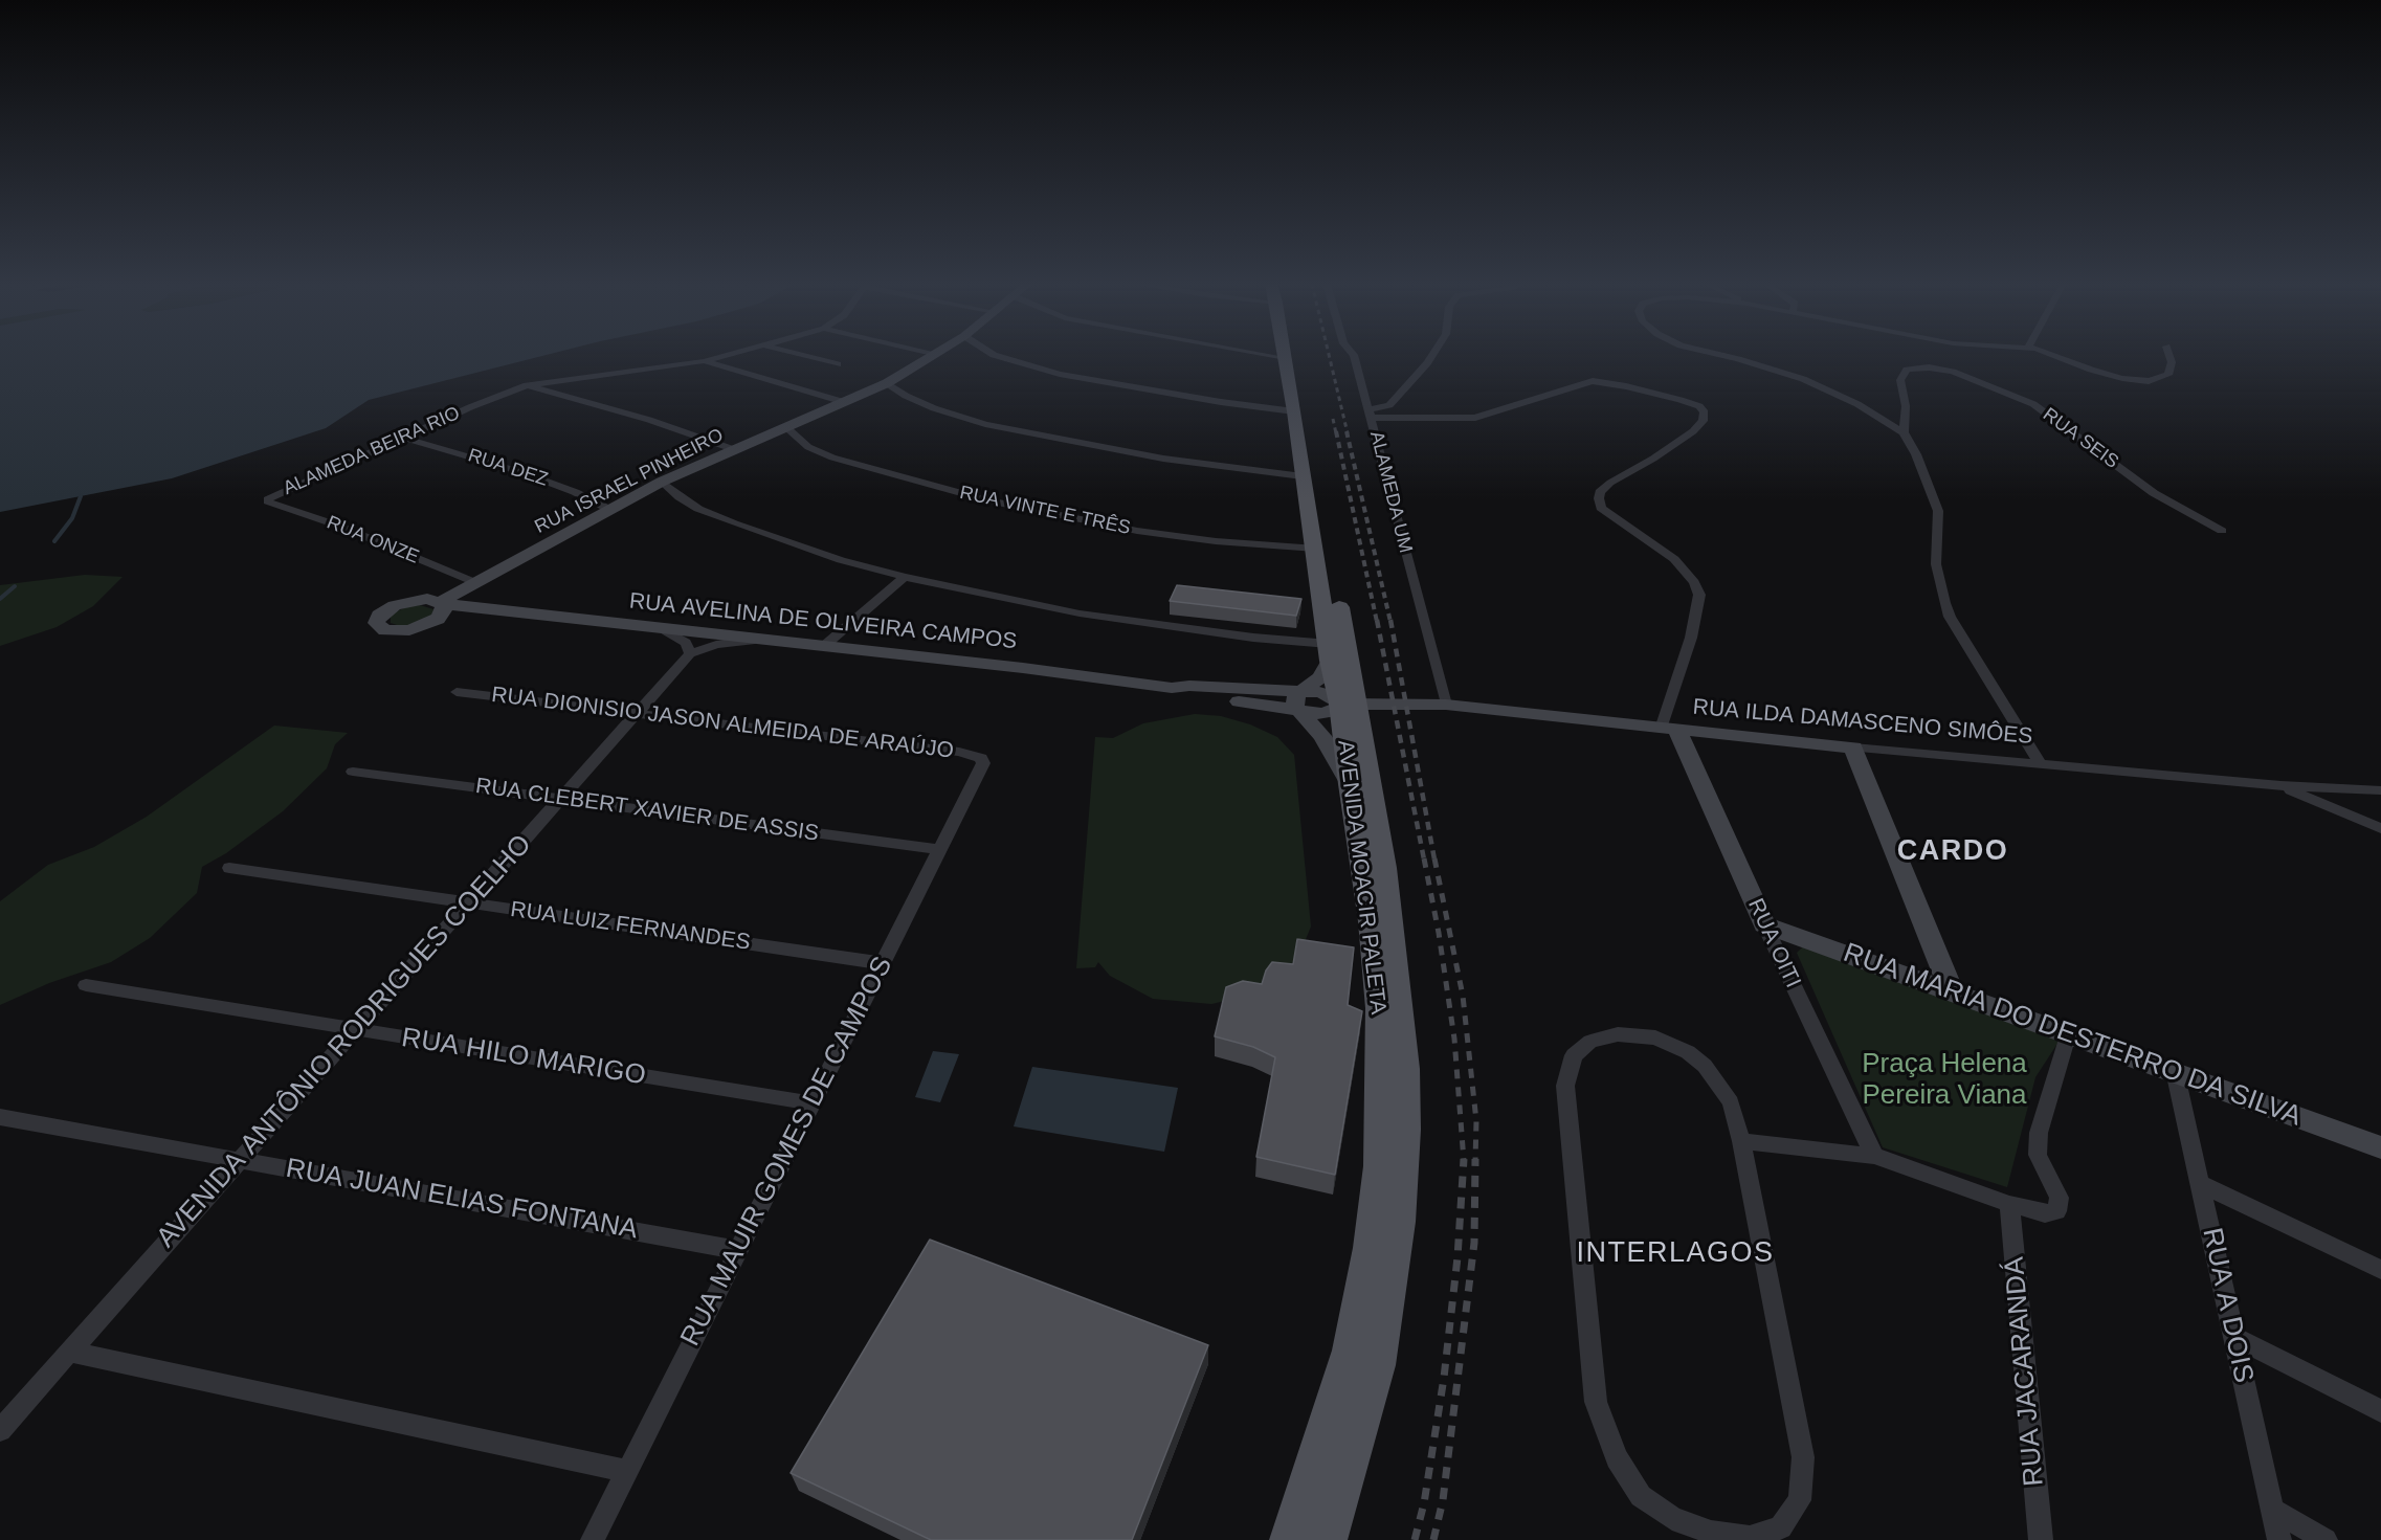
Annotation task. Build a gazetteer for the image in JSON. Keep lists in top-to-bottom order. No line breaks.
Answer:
{"streets":{"main road":["AVENIDA MOACIR PALETA"],"street":["RUA SEIS","ALAMEDA BEIRA RIO","RUA DEZ","RUA ISRAEL PINHEIRO","ALAMEDA UM","RUA VINTE E TRÊS","RUA ONZE","RUA AVELINA DE OLIVEIRA CAMPOS","RUA ILDA DAMASCENO SIMÔES","RUA DIONISIO JASON ALMEIDA DE ARAÚJO","RUA CLEBERT XAVIER DE ASSIS","RUA LUIZ FERNANDES","RUA OITI","RUA MARIA DO DESTERRO DA SILVA","AVENIDA ANTÔNIO RODRIGUES COELHO","RUA HILO MARIGO","RUA MAUIR GOMES DE CAMPOS","RUA JUAN ELIAS FONTANA","RUA A DOIS","RUA JACARANDÁ"]},"crossings":[["ALAMEDA BEIRA RIO","RUA DEZ"],["ALAMEDA BEIRA RIO","RUA ONZE"],["RUA DEZ","RUA ISRAEL PINHEIRO"],["RUA ISRAEL PINHEIRO","RUA VINTE E TRÊS"],["RUA ISRAEL PINHEIRO","RUA ONZE"],["RUA ISRAEL PINHEIRO","RUA AVELINA DE OLIVEIRA CAMPOS"],["ALAMEDA UM","RUA ILDA DAMASCENO SIMÔES"],["RUA VINTE E TRÊS","AVENIDA MOACIR PALETA"],["RUA AVELINA DE OLIVEIRA CAMPOS","RUA ILDA DAMASCENO SIMÔES"],["RUA AVELINA DE OLIVEIRA CAMPOS","AVENIDA MOACIR PALETA"],["RUA ILDA DAMASCENO SIMÔES","AVENIDA MOACIR PALETA"],["RUA ILDA DAMASCENO SIMÔES","RUA OITI"],["RUA DIONISIO JASON ALMEIDA DE ARAÚJO","AVENIDA ANTÔNIO RODRIGUES COELHO"],["RUA DIONISIO JASON ALMEIDA DE ARAÚJO","RUA MAUIR GOMES DE CAMPOS"],["RUA CLEBERT XAVIER DE ASSIS","AVENIDA ANTÔNIO RODRIGUES COELHO"],["RUA CLEBERT XAVIER DE ASSIS","RUA MAUIR GOMES DE CAMPOS"],["RUA LUIZ FERNANDES","AVENIDA ANTÔNIO RODRIGUES COELHO"],["RUA LUIZ FERNANDES","RUA MAUIR GOMES DE CAMPOS"],["RUA OITI","RUA MARIA DO DESTERRO DA SILVA"],["RUA MARIA DO DESTERRO DA SILVA","RUA A DOIS"],["AVENIDA ANTÔNIO RODRIGUES COELHO","RUA HILO MARIGO"],["AVENIDA ANTÔNIO RODRIGUES COELHO","RUA JUAN ELIAS FONTANA"],["RUA HILO MARIGO","RUA MAUIR GOMES DE CAMPOS"],["RUA MAUIR GOMES DE CAMPOS","RUA JUAN ELIAS FONTANA"]],"districts":["CARDO","INTERLAGOS"],"parks":["Praça Helena Pereira Viana"]}
